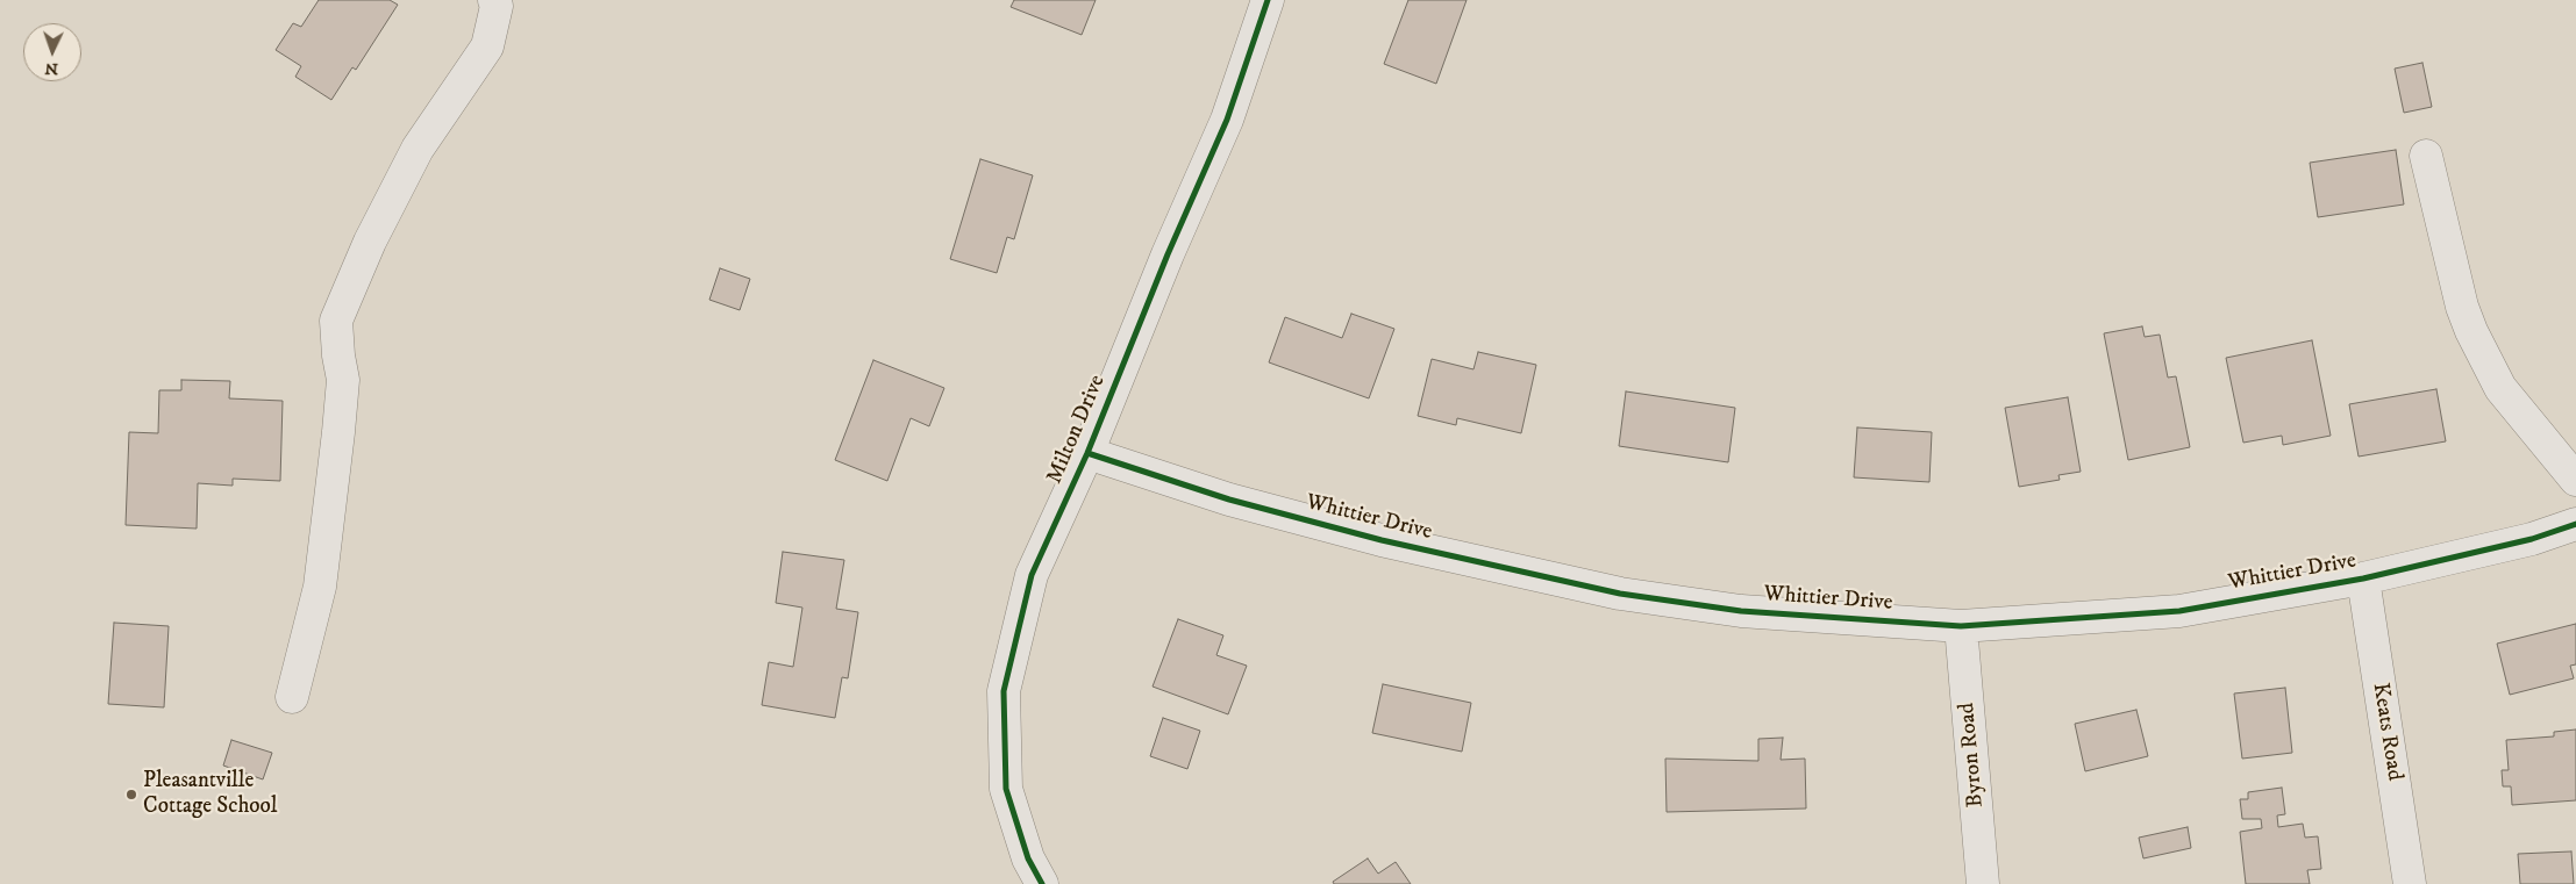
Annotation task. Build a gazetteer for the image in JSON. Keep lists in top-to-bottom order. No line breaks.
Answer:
{"streets":{"street":["Milton Drive","Whittier Drive","Keats Road","Byron Road"]},"crossings":[["Milton Drive","Whittier Drive"],["Whittier Drive","Keats Road"],["Whittier Drive","Byron Road"]],"places":["Pleasantville Cottage School"],"north":"bottom"}
